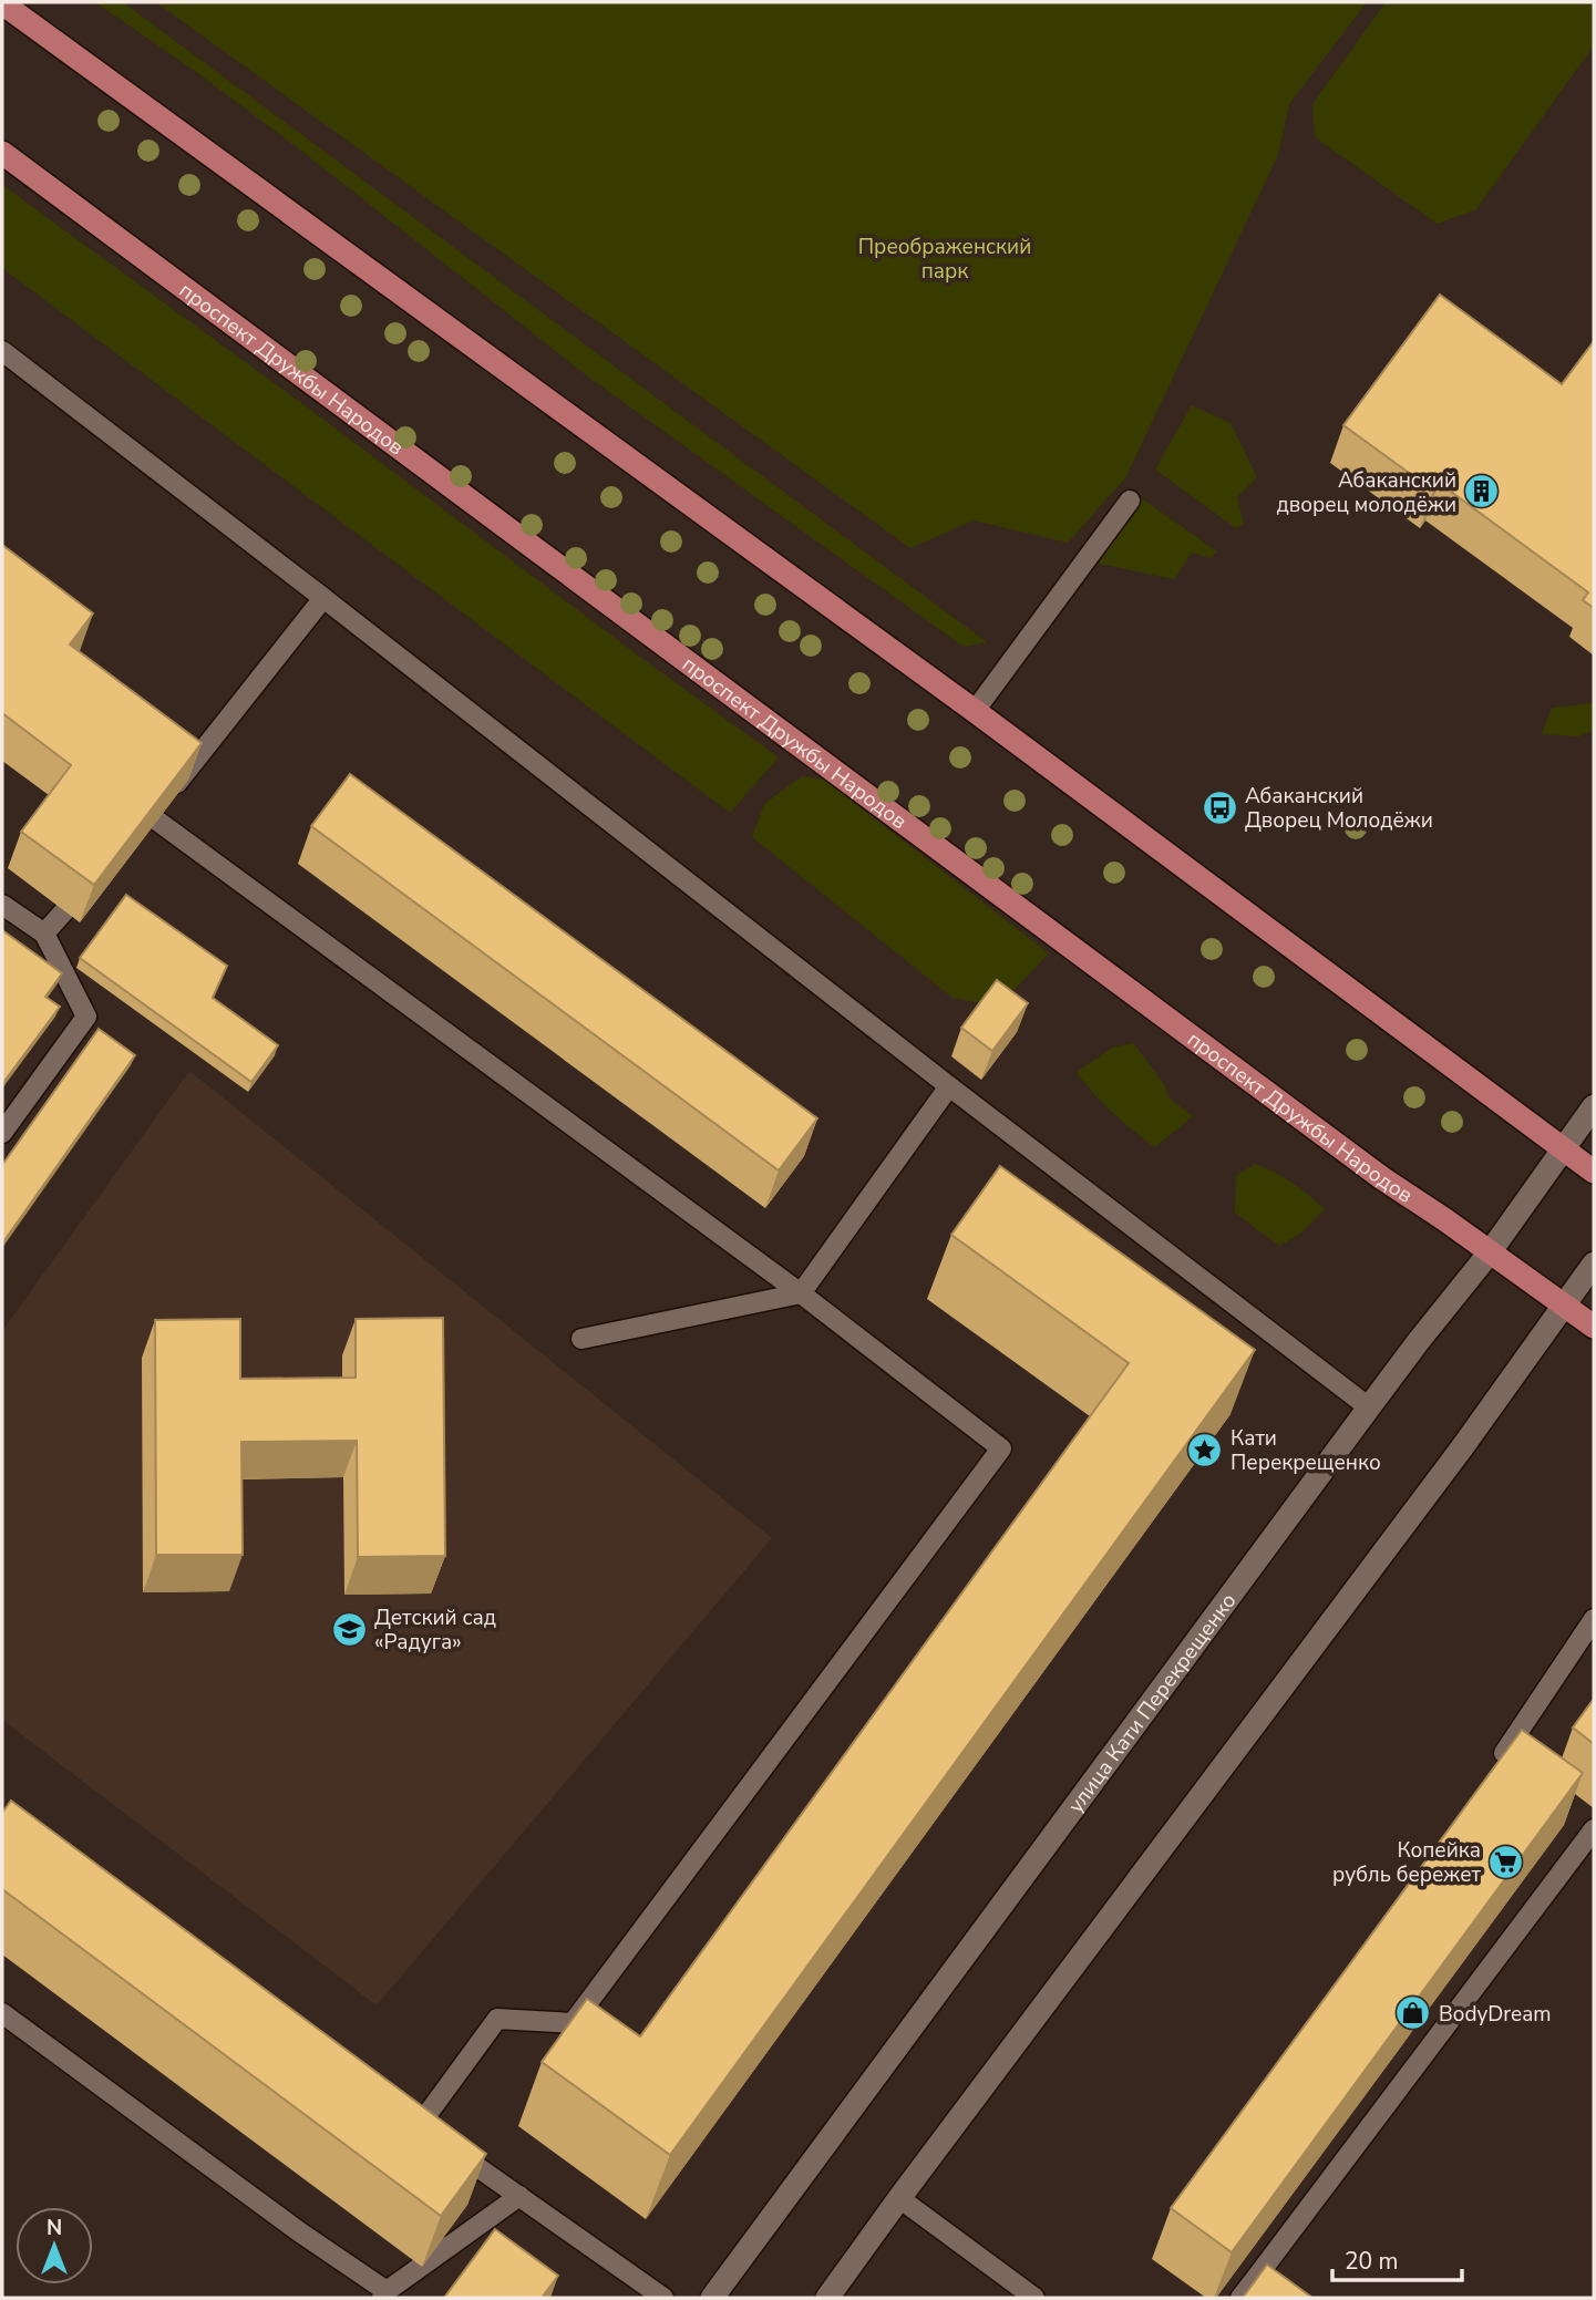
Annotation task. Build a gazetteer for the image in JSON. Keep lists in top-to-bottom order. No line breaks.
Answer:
{"streets":{"main road":["проспект Дружбы Народов"],"street":["улица Кати Перекрещенко"]},"crossings":[["проспект Дружбы Народов","улица Кати Перекрещенко"]],"parks":["Преображенский парк"],"places":{"building":["Абаканский дворец молодёжи"],"bus stop":["Абаканский Дворец Молодёжи"],"place":["Кати Перекрещенко"],"school or university":["Детский сад «Радуга»"],"supermarket":["Копейка рубль бережет"],"shop":["BodyDream"]},"scale_bar":"20 m","north":"top"}
